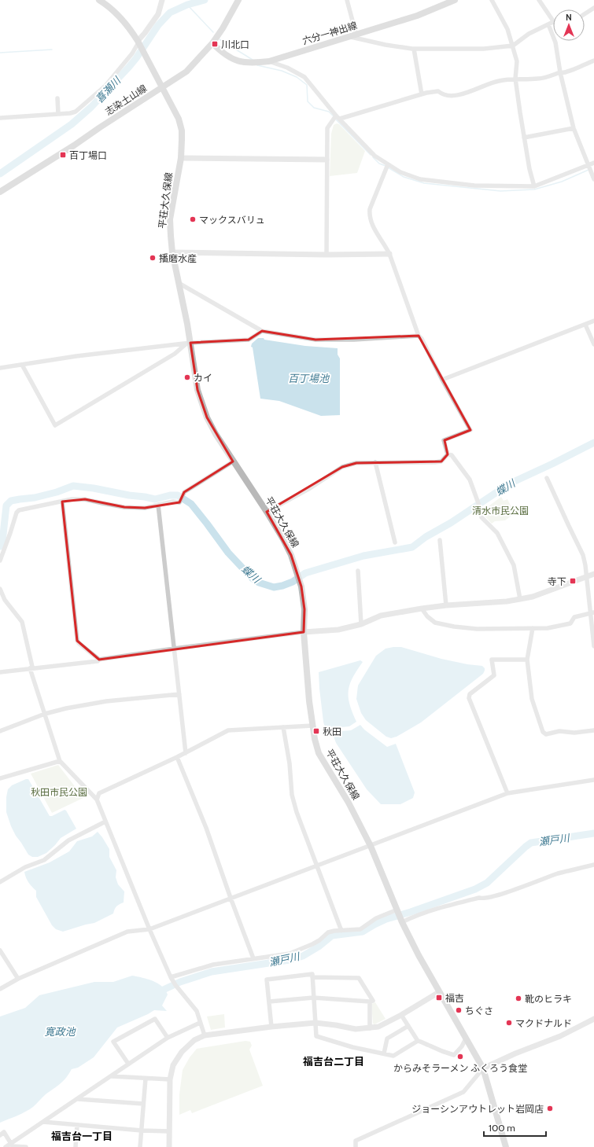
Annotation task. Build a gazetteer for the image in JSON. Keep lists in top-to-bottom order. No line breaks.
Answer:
{"streets":{"main road":["六分一神出線","志染土山線","平荘大久保線"]},"crossings":[["六分一神出線","志染土山線"],["志染土山線","平荘大久保線"]],"districts":["福吉台二丁目","福吉台一丁目"],"water":["喜瀬川","百丁場池","蝶川","瀬戸川","寛政池"],"parks":["清水市民公園","秋田市民公園"],"places":{"transit":["川北口","百丁場口","寺下","秋田","福吉"],"other":["マックスバリュ","播磨水産","カイ","靴のヒラキ","ちぐさ","マクドナルド","からみそラーメン ふくろう食堂","ジョーシンアウトレット岩岡店"]},"scale_bar":"100 m","north":"top"}
